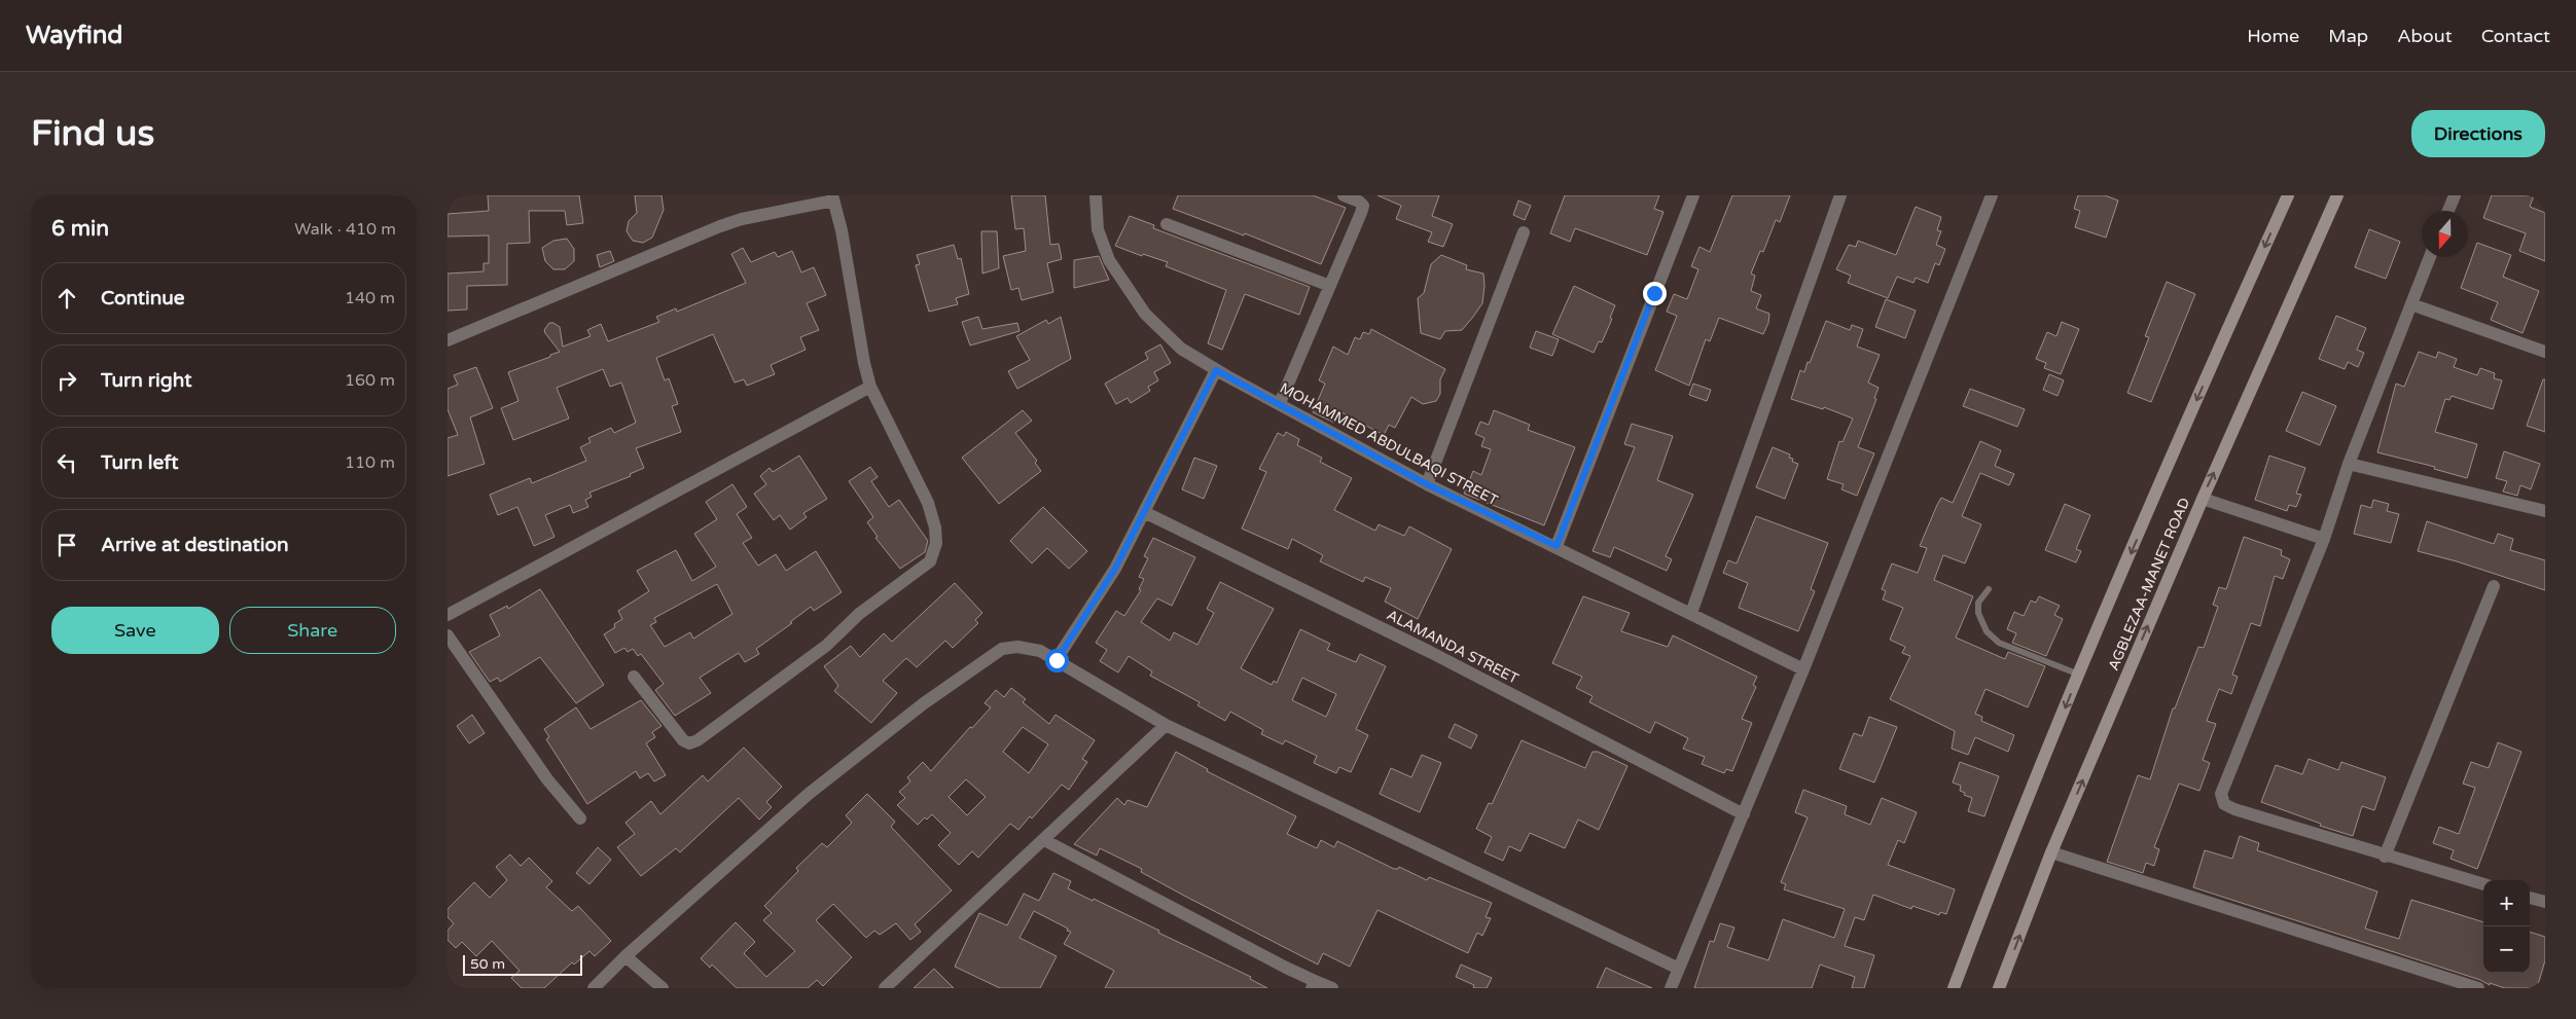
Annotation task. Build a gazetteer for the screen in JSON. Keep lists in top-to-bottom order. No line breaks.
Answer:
{"streets":{"main road":["AGBLEZAA-MANET ROAD"],"street":["MOHAMMED ABDULBAQI STREET","ALAMANDA STREET"]},"scale_bar":"50 m","north":"bottom","page":{"header":"Wayfind","nav":["Home","Map","About","Contact"],"buttons":["Directions",["Save","Share"]],"title":"Find us","heading":["6 min","Walk · 410 m"],"list":[["Continue","140 m"],["Turn right","160 m"],["Turn left","110 m"],"Arrive at destination"],"map_buttons":["+","−"],"scale":"50 m"}}
